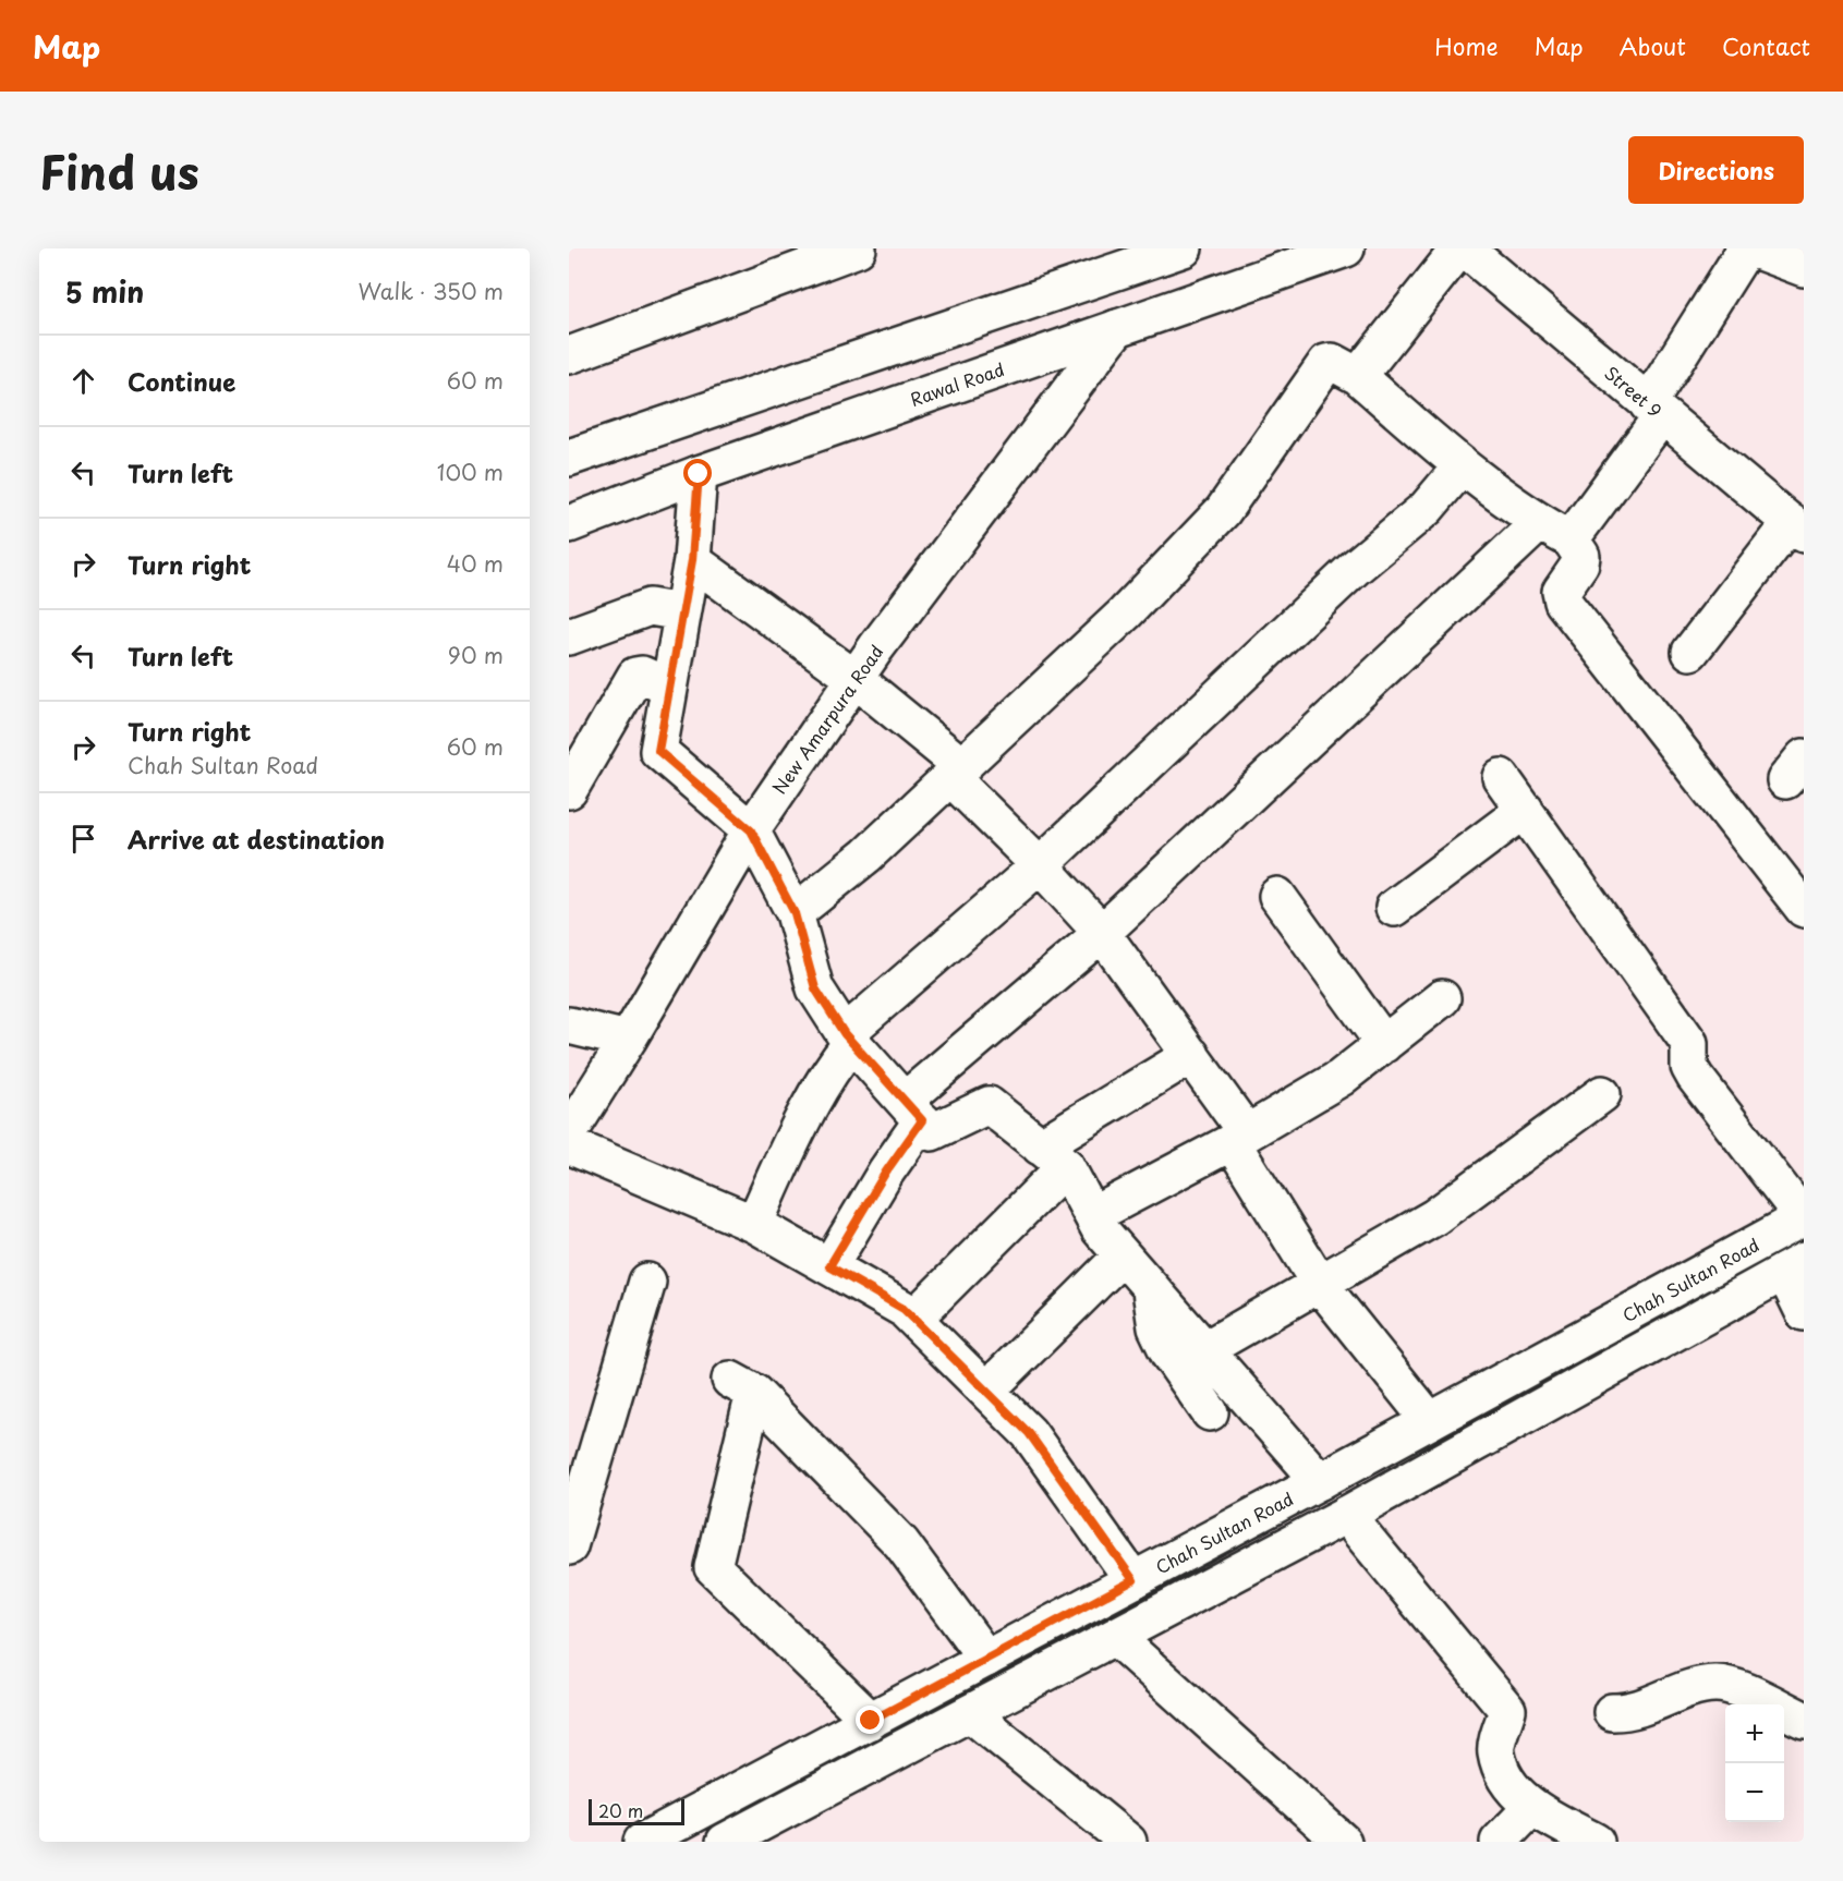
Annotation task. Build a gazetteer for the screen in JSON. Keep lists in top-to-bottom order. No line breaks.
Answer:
{"streets":{"street":["Rawal Road","Street 9","New Amarpura Road","Chah Sultan Road"]},"crossings":[["Rawal Road","New Amarpura Road"]],"scale_bar":"20 m","page":{"header":"Map","nav":["Home","Map","About","Contact"],"title":"Find us","buttons":"Directions","heading":["5 min","Walk · 350 m"],"list":[["Continue","60 m"],["Turn left","100 m"],["Turn right","40 m"],["Turn left","90 m"],["Turn right","Chah Sultan Road","60 m"],"Arrive at destination"],"map_buttons":["+","−"],"scale":"20 m"}}
